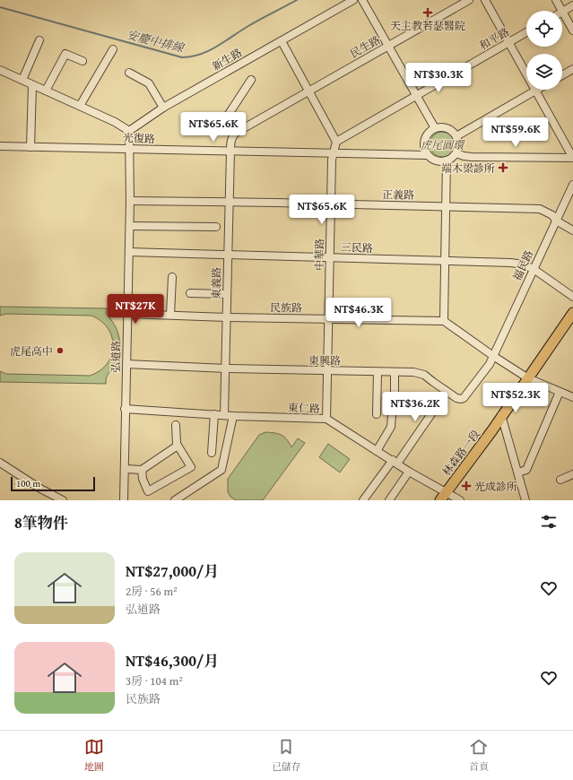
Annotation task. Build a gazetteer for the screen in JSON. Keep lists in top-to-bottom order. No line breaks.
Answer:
{"streets":{"main road":["林森路一段"],"street":["和平路","民生路","新生路","光復路","正義路","三民路","中華路","福民路","東義路","民族路","弘道路","東興路","東仁路"]},"crossings":[["和平路","中華路"],["民生路","東義路"],["光復路","中華路"],["光復路","東義路"],["光復路","弘道路"],["正義路","中華路"],["正義路","福民路"],["正義路","東義路"],["正義路","弘道路"],["三民路","中華路"],["三民路","福民路"],["三民路","東義路"],["三民路","弘道路"],["中華路","民族路"],["中華路","東興路"],["中華路","東仁路"],["福民路","東興路"],["東義路","民族路"],["東義路","東興路"],["東義路","東仁路"],["民族路","弘道路"],["弘道路","東興路"],["弘道路","東仁路"],["東仁路","林森路一段"]],"water":["安慶中排線"],"parks":["虎尾圓環"],"places":{"health":["天主教若瑟醫院","端木梁診所","光成診所"],"other":["虎尾高中"]},"scale_bar":"100 m","page":{"price":["NT$30.3K","NT$65.6K","NT$59.6K","NT$65.6K","NT$27K","NT$46.3K","NT$52.3K","NT$36.2K"],"scale":"100 m","heading":"8筆物件","list":[{"name":"NT$27,000/月","note":"2房 · 56 m² · 弘道路"},{"name":"NT$46,300/月","note":"3房 · 104 m² · 民族路"}],"tabs":["地圖","已儲存","首頁"]}}
